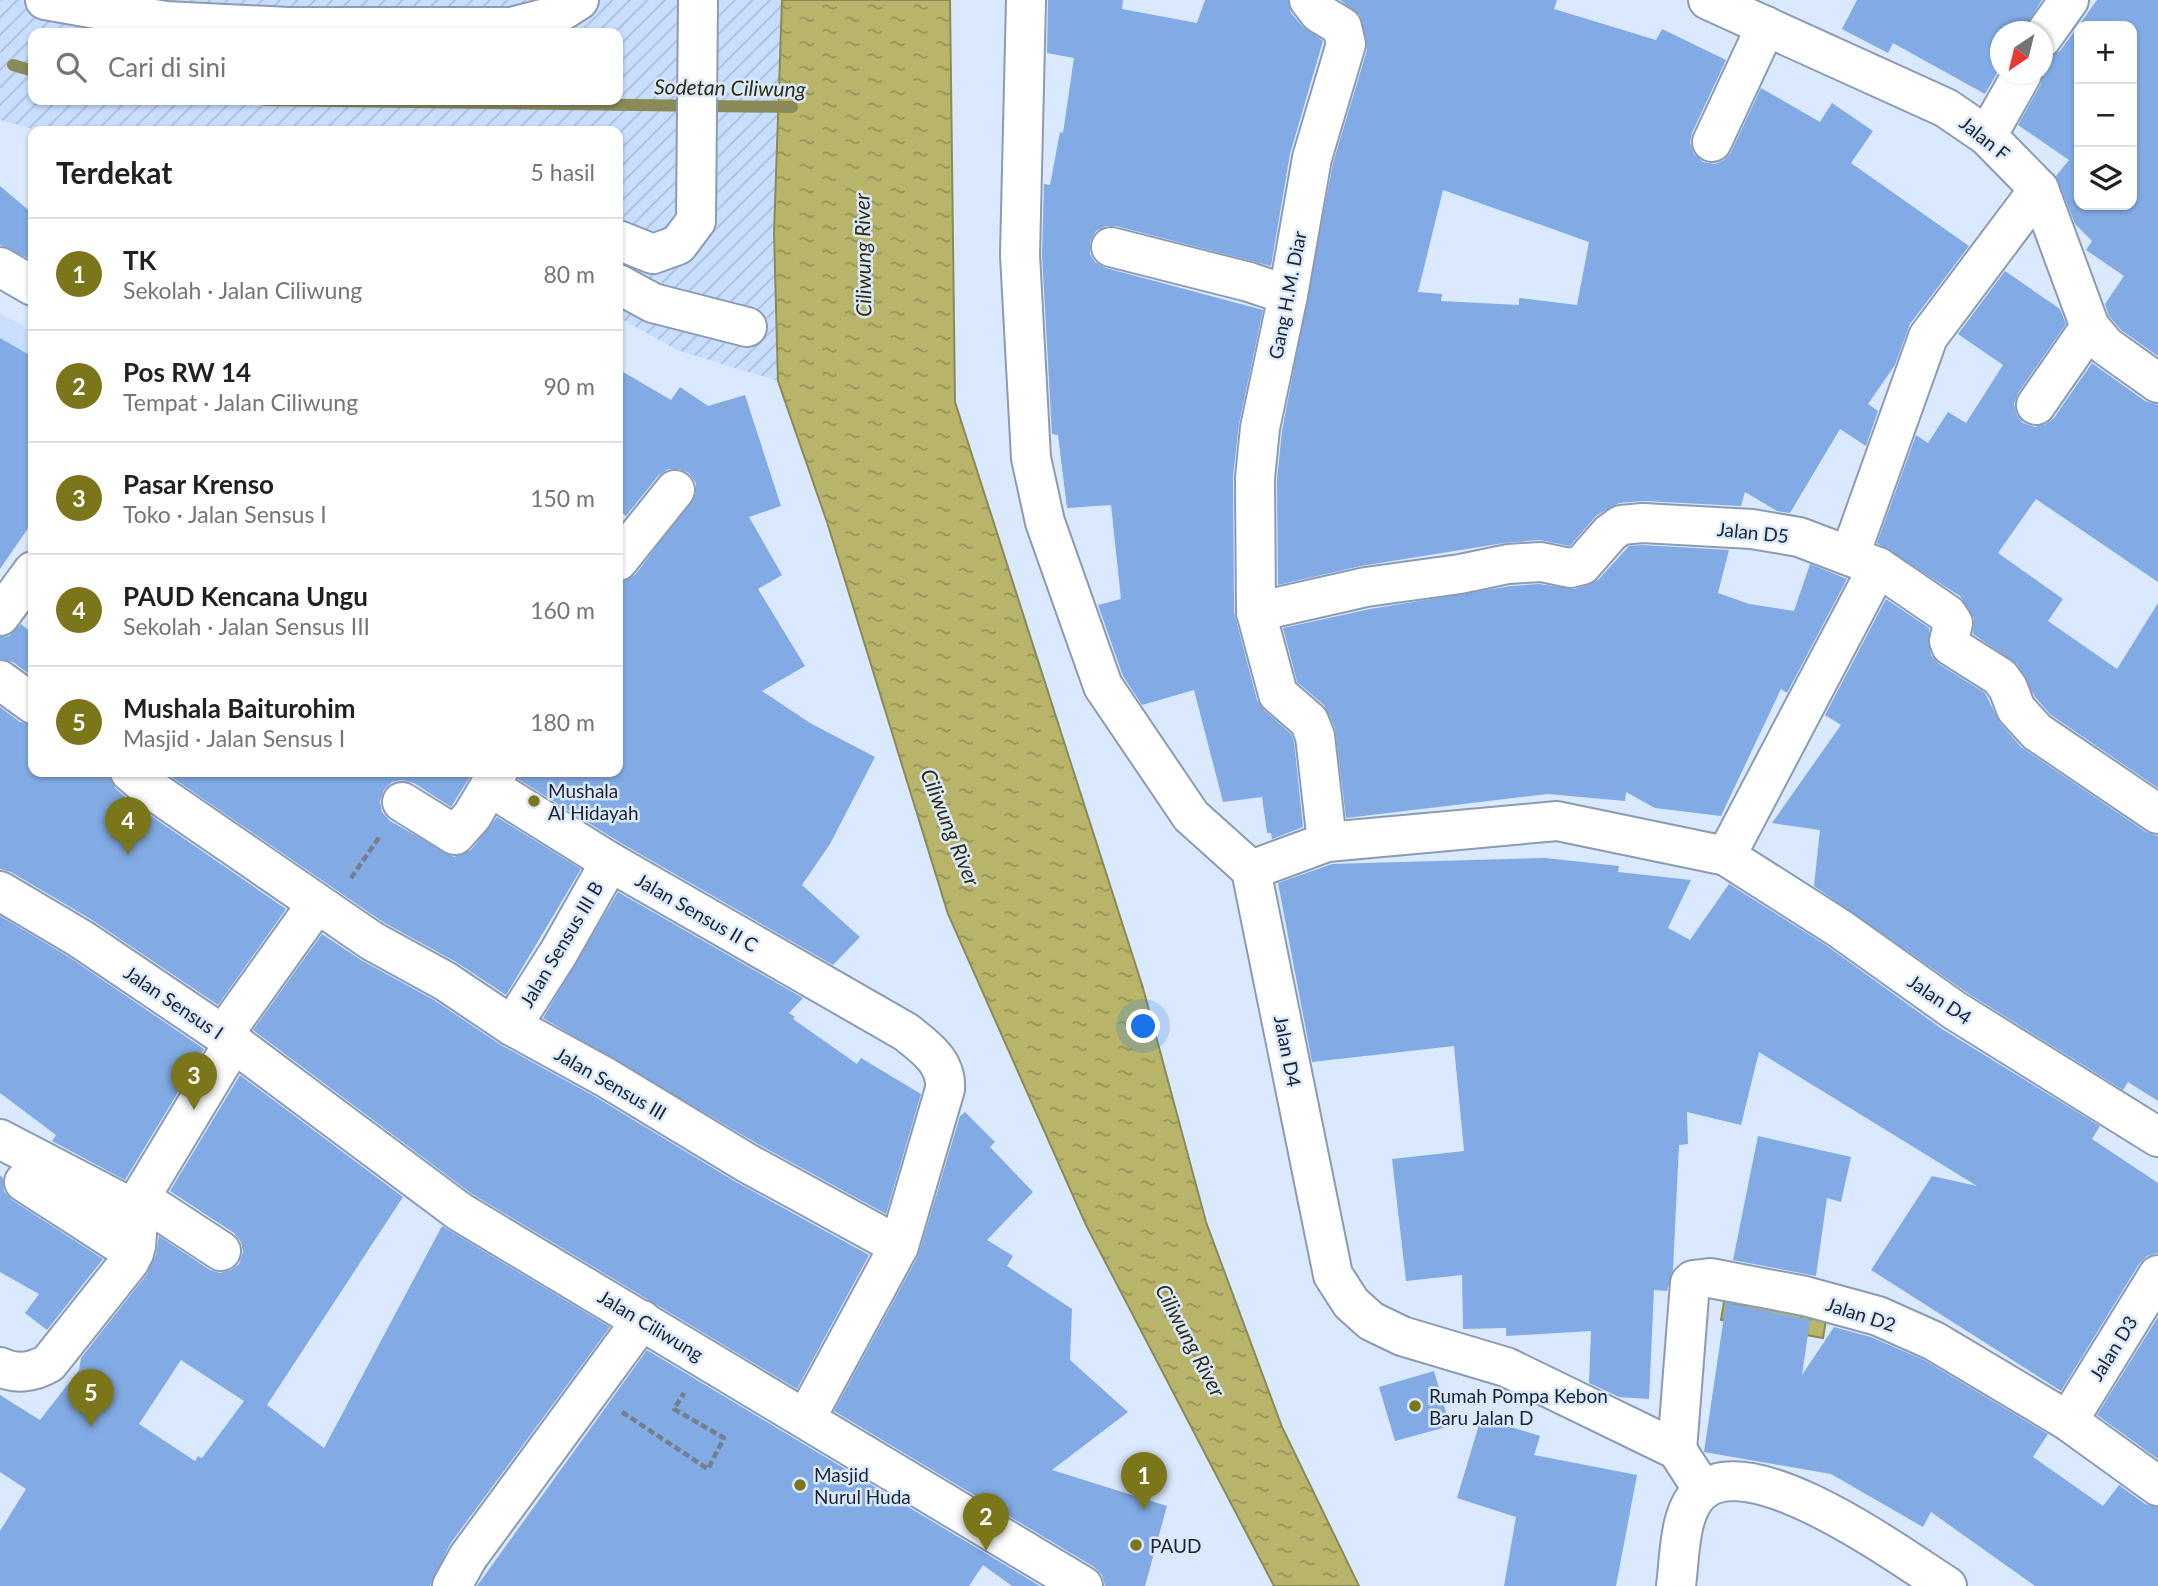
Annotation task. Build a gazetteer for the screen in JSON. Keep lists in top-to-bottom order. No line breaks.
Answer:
{"streets":{"street":["Jalan F","Gang H.M. Diar","Jalan D5","Jalan Sensus II C","Jalan Sensus III B","Jalan D4","Jalan Sensus I","Jalan Sensus III","Jalan D2","Jalan Ciliwung","Jalan D3"]},"crossings":[["Gang H.M. Diar","Jalan D5"],["Gang H.M. Diar","Jalan D4"],["Jalan Sensus II C","Jalan Sensus III B"],["Jalan Sensus II C","Jalan Sensus III"],["Jalan Sensus II C","Jalan Ciliwung"],["Jalan Sensus III B","Jalan Sensus III"],["Jalan D4","Jalan D2"],["Jalan Sensus I","Jalan Ciliwung"],["Jalan D2","Jalan D3"]],"water":["Sodetan Ciliwung","Ciliwung River"],"places":["Mushala Al Hidayah","Rumah Pompa Kebon Baru Jalan D","Masjid Nurul Huda","PAUD"],"north":"bottom left","page":{"map_buttons":["+","−"],"search":"Cari di sini","heading":["Terdekat","5 hasil"],"list":[{"mark":"1","name":"TK","note":"Sekolah · Jalan Ciliwung","value":"80 m"},{"mark":"2","name":"Pos RW 14","note":"Tempat · Jalan Ciliwung","value":"90 m"},{"mark":"3","name":"Pasar Krenso","note":"Toko · Jalan Sensus I","value":"150 m"},{"mark":"4","name":"PAUD Kencana Ungu","note":"Sekolah · Jalan Sensus III","value":"160 m"},{"mark":"5","name":"Mushala Baiturohim","note":"Masjid · Jalan Sensus I","value":"180 m"}],"pins":["4","3","5","1","2"]}}
